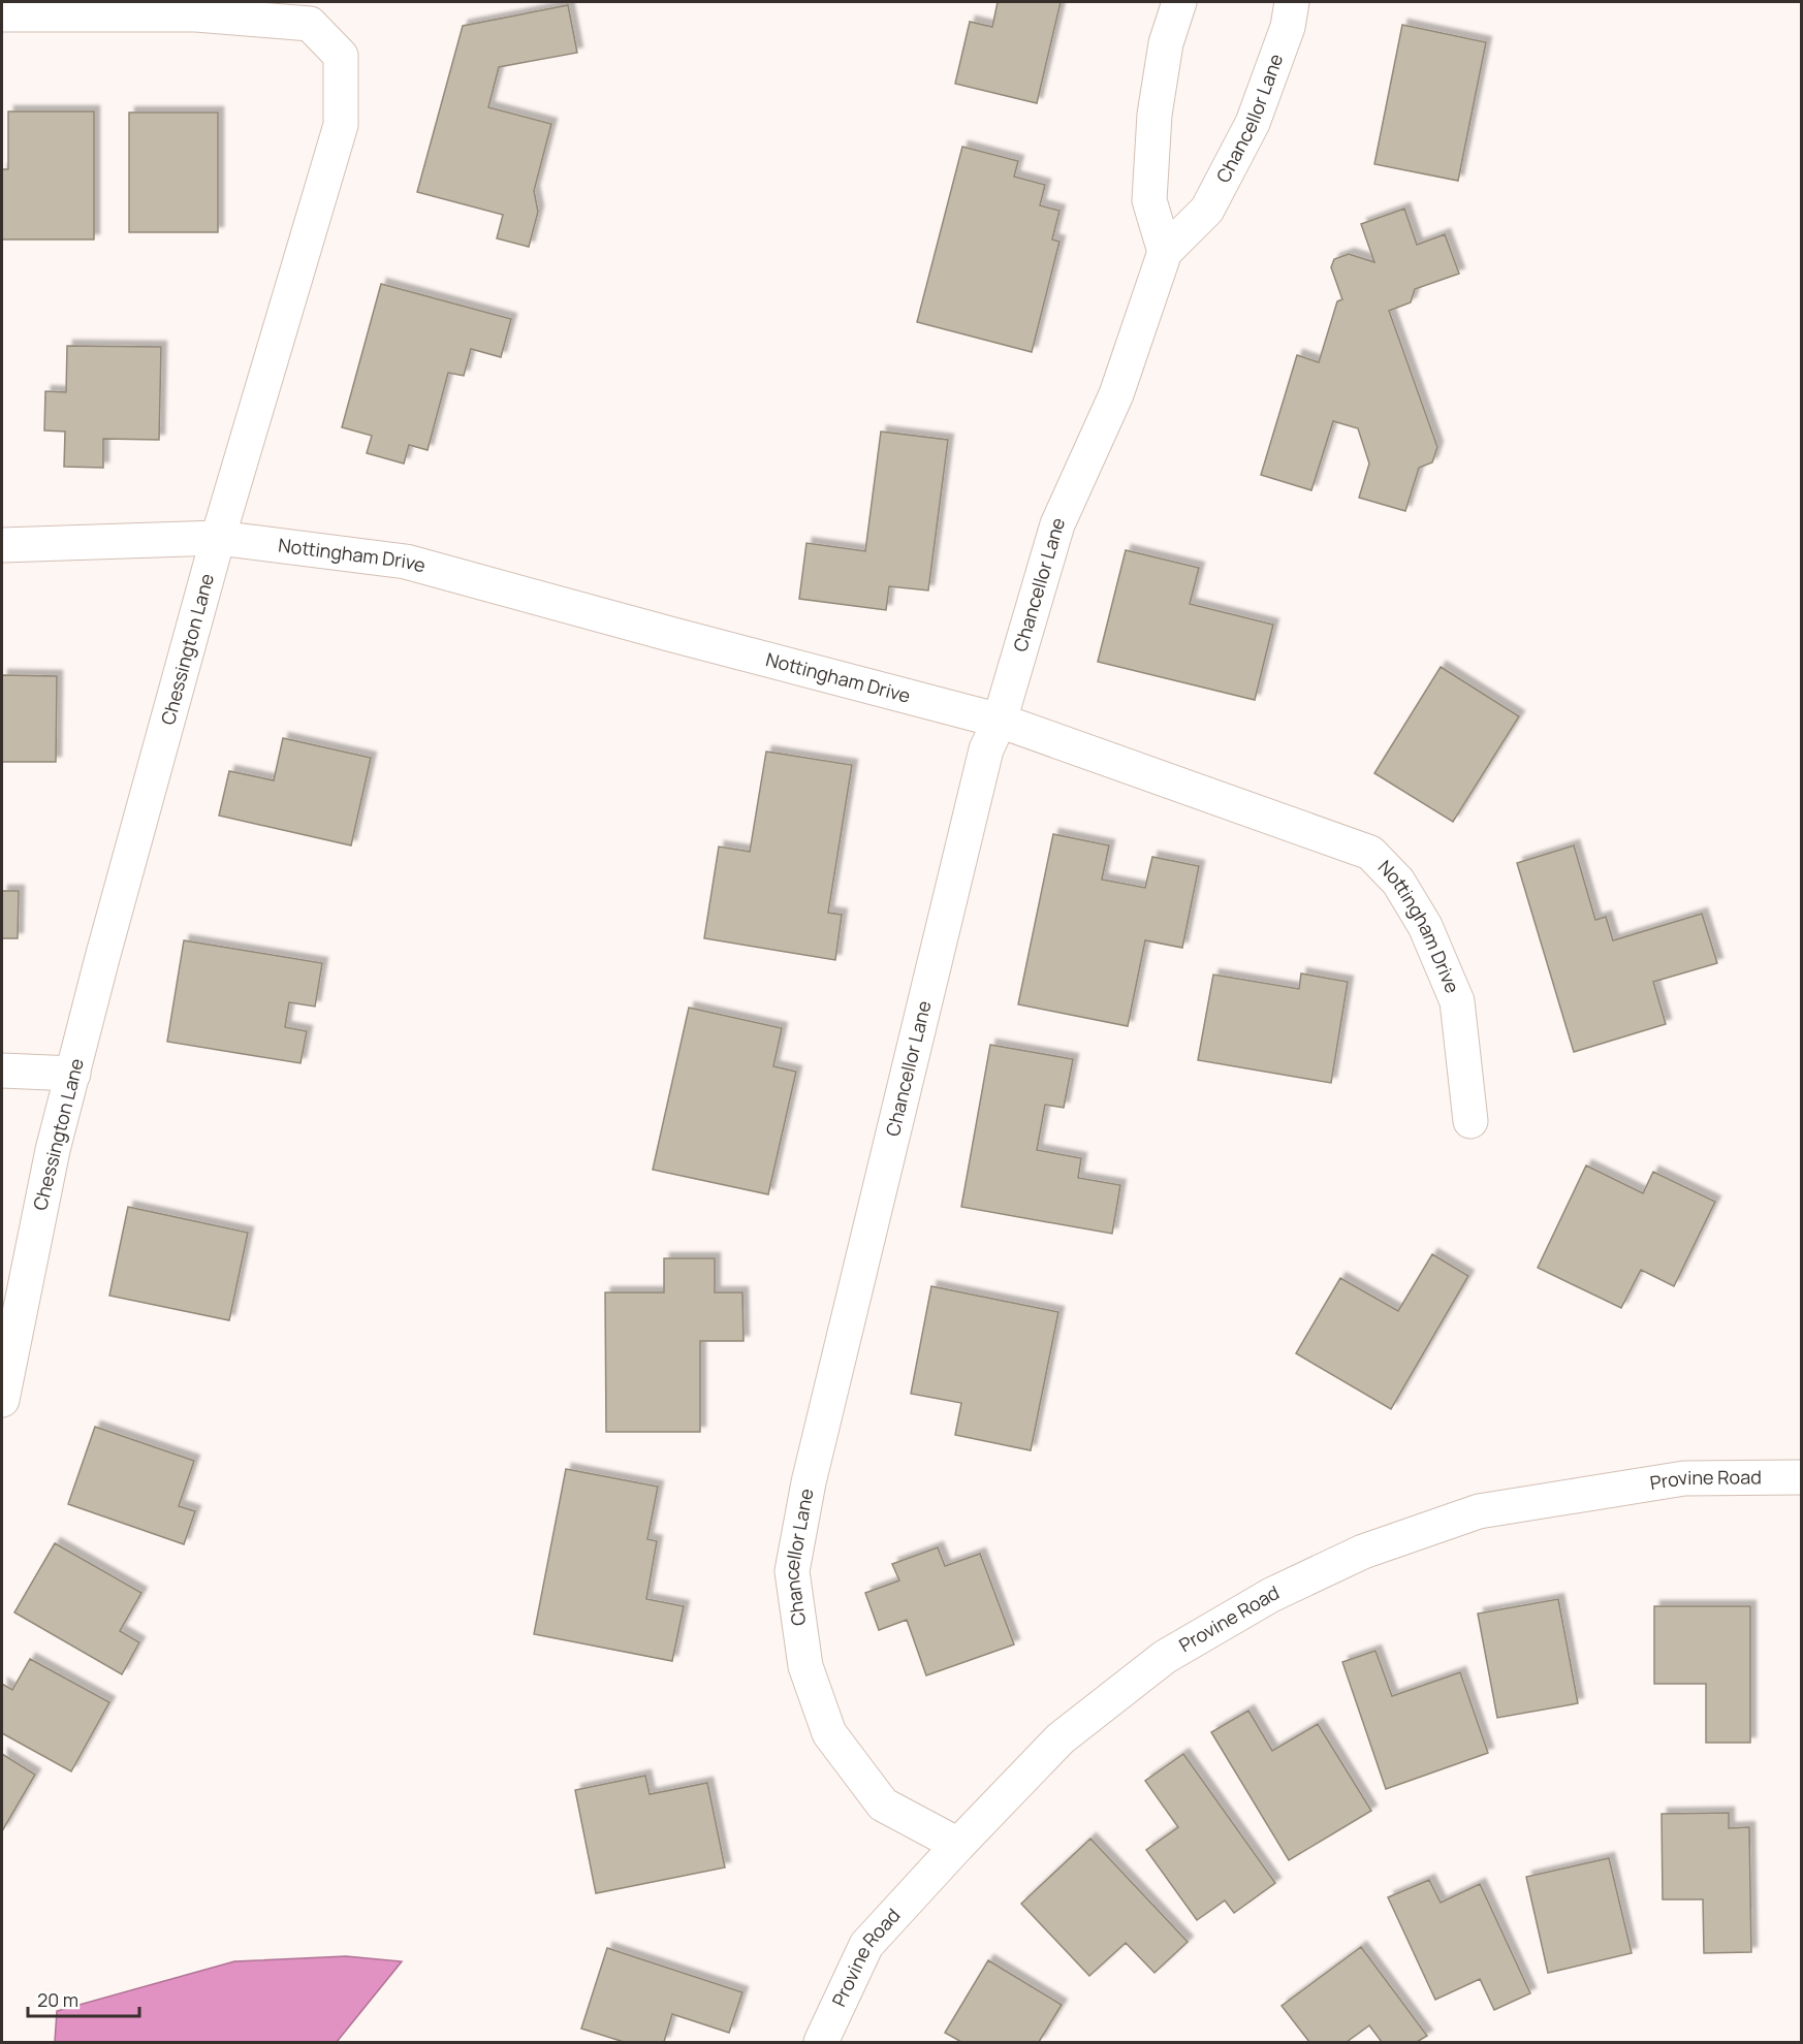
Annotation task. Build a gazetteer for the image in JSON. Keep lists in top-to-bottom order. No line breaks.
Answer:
{"streets":{"street":["Chancellor Lane","Nottingham Drive","Chessington Lane","Provine Road"]},"crossings":[["Chancellor Lane","Nottingham Drive"],["Chancellor Lane","Provine Road"],["Nottingham Drive","Chessington Lane"]],"scale_bar":"20 m"}
